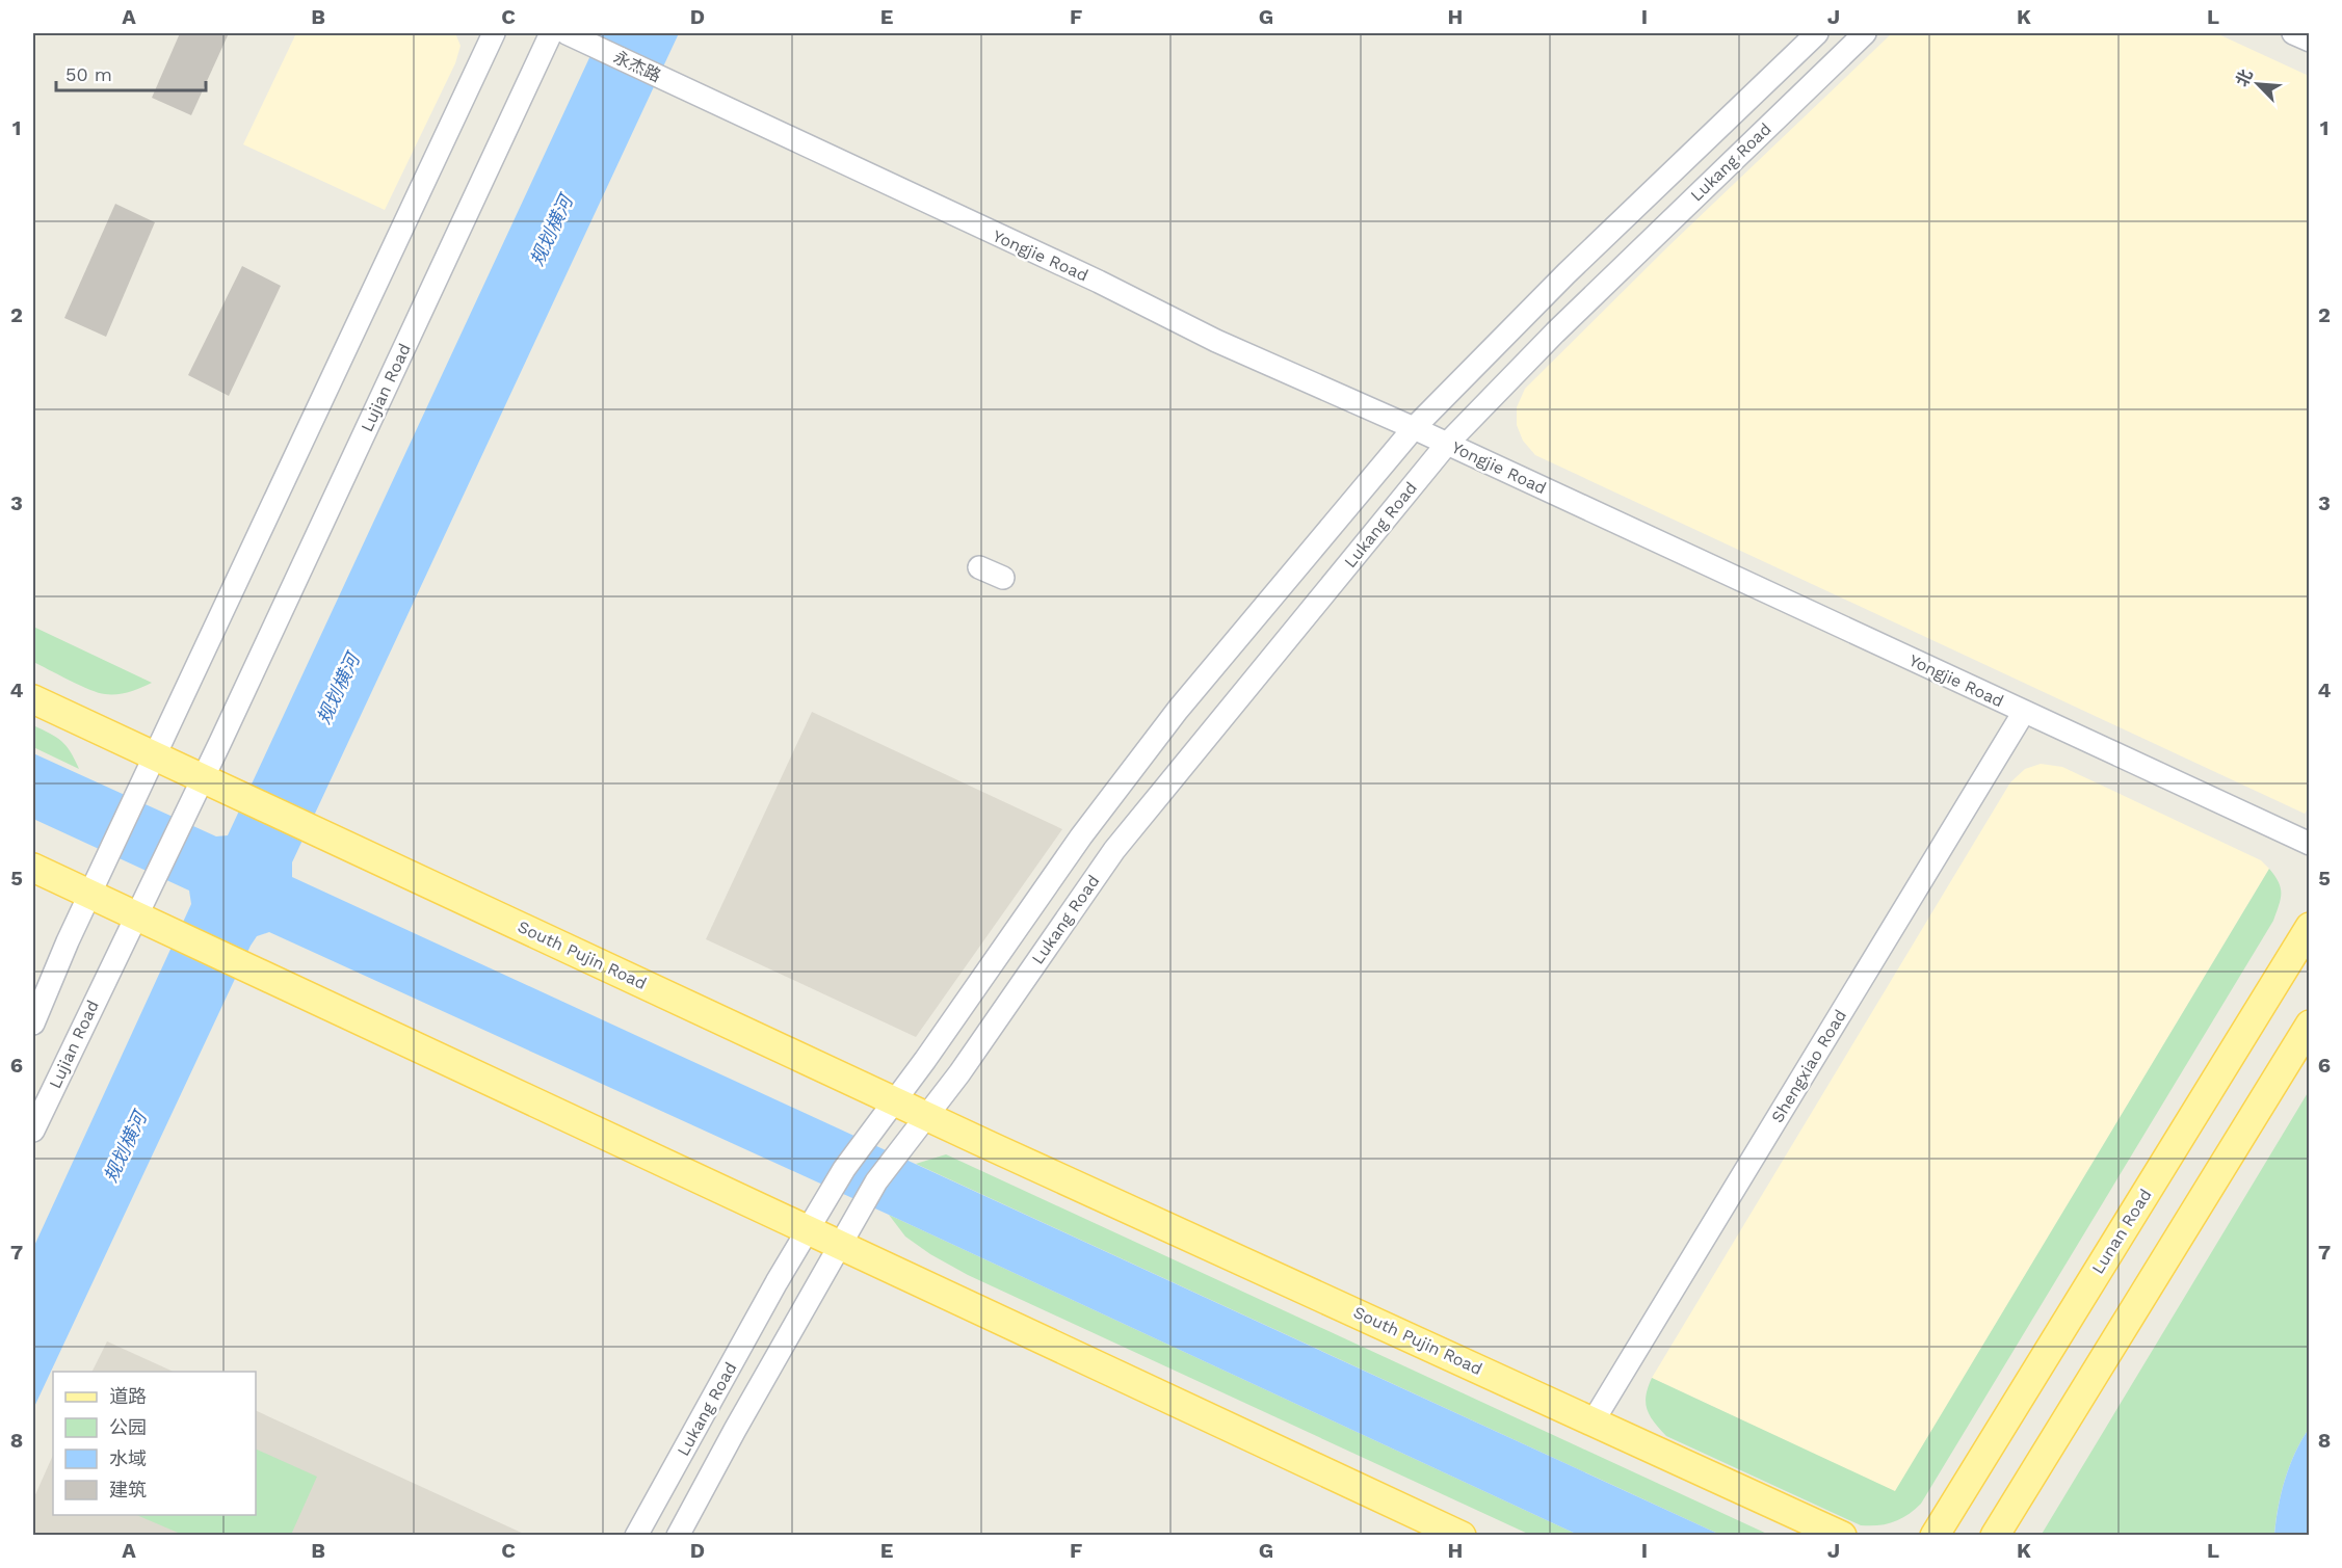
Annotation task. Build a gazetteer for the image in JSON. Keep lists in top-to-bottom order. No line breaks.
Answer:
{"streets":{"main road":["South Pujin Road","Lunan Road"],"street":["永杰路","Lukang Road","Yongjie Road","Lujian Road","Shengxiao Road"]},"crossings":[["永杰路","Yongjie Road"],["Lukang Road","Yongjie Road"],["Lukang Road","South Pujin Road"],["Yongjie Road","Shengxiao Road"],["Lujian Road","South Pujin Road"],["South Pujin Road","Shengxiao Road"]],"water":["规划横河"],"legend":["道路","公园","水域","建筑"],"scale_bar":"50 m","north":"top left","grid":{"columns":["A","B","C","D","E","F","G","H","I","J","K","L"],"rows":["1","2","3","4","5","6","7","8"]}}
